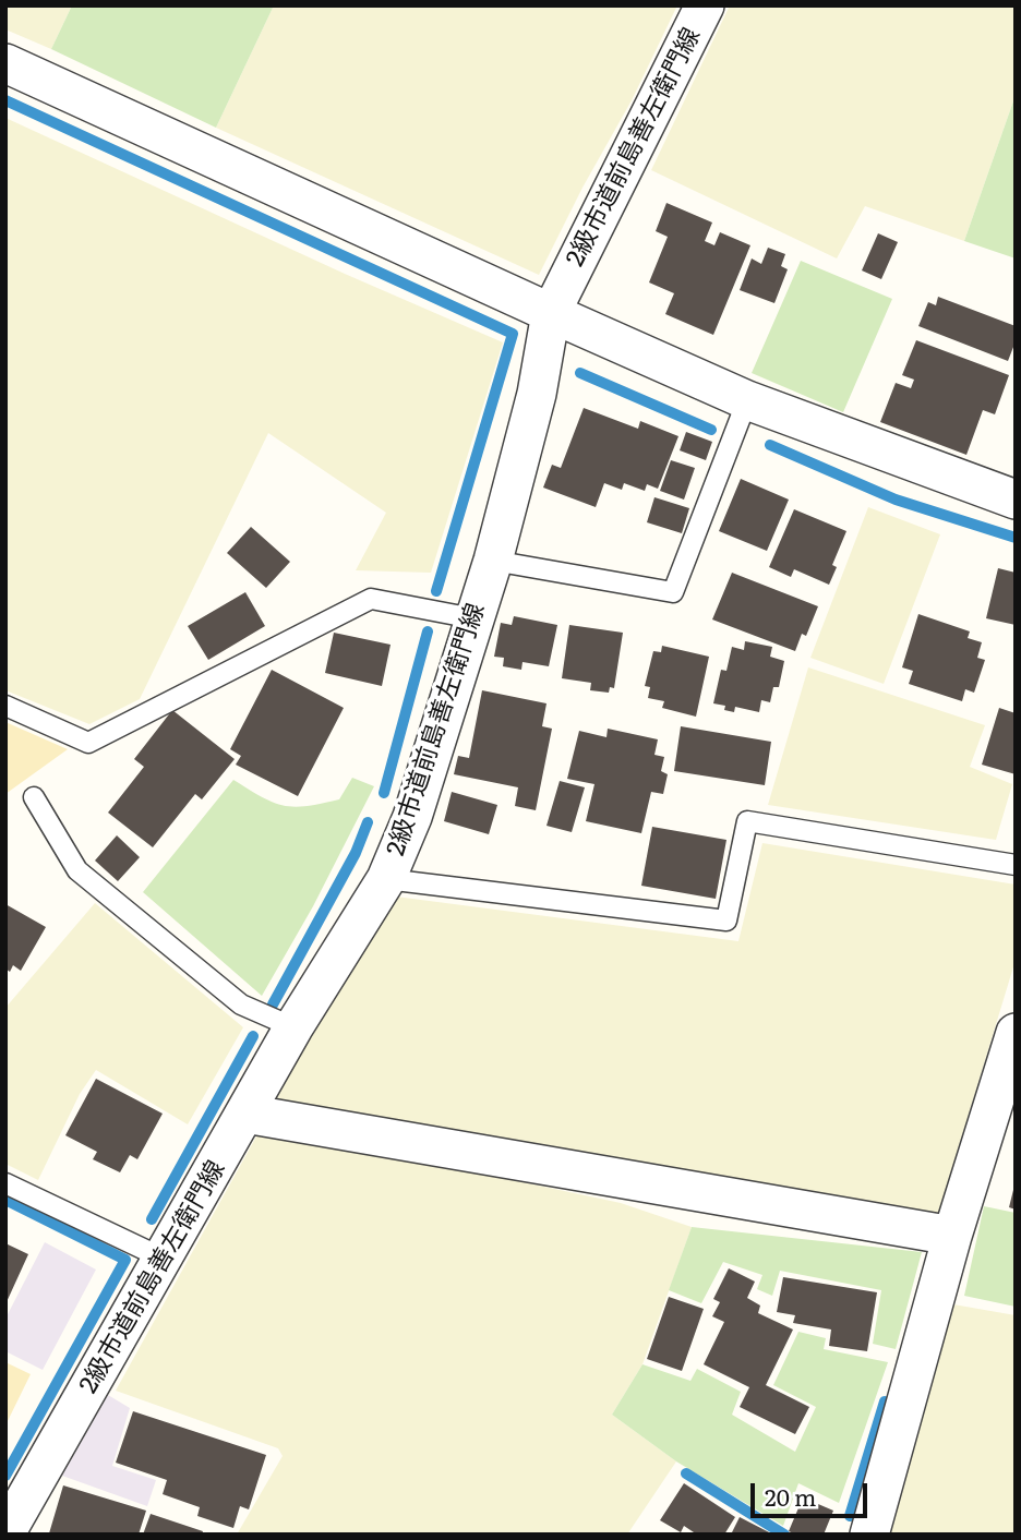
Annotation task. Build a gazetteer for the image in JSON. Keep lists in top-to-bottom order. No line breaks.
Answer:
{"streets":{"street":["2級市道前島善左衛門線"]},"scale_bar":"20 m"}
